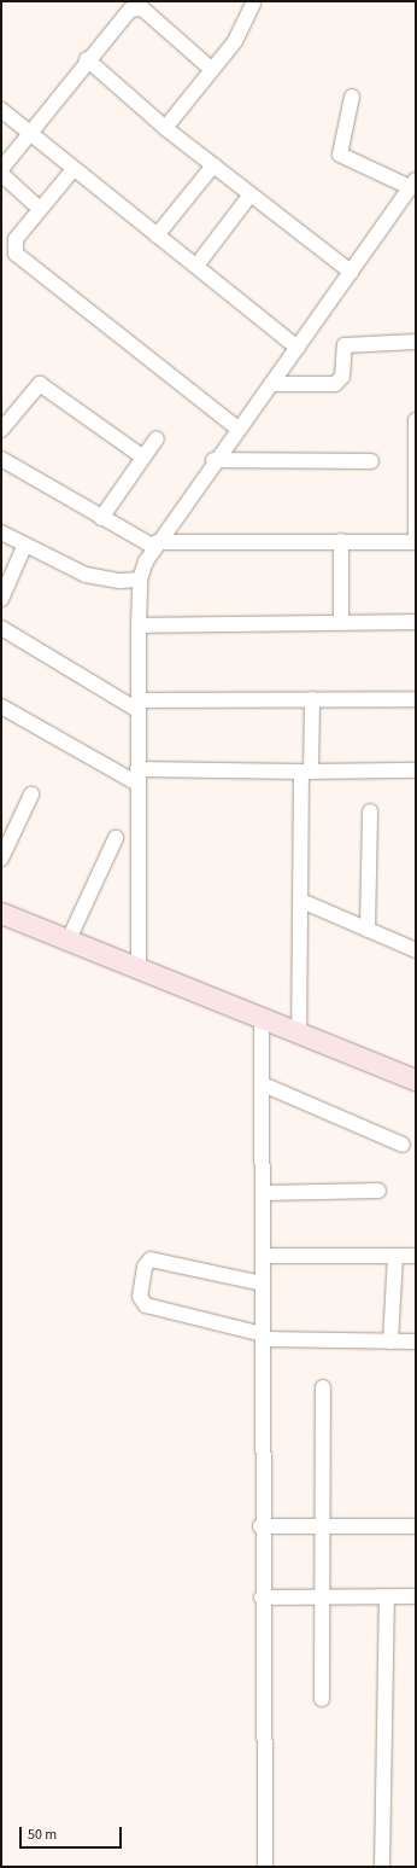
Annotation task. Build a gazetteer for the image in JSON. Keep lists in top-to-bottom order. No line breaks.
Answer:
{"scale_bar":"50 m"}
